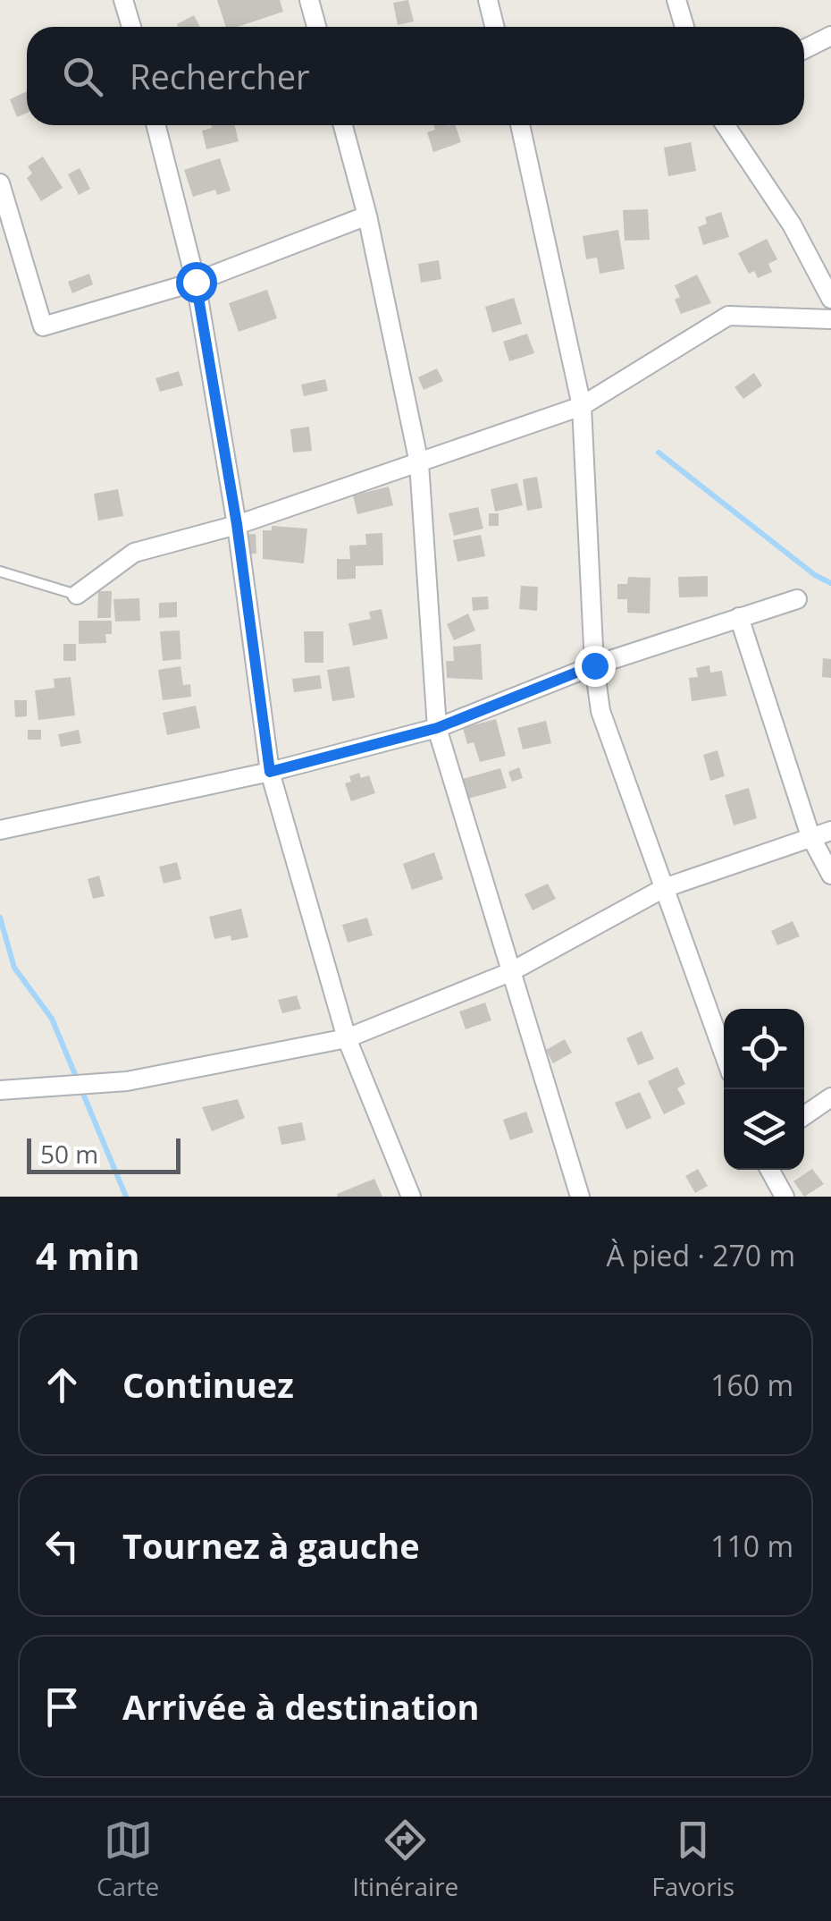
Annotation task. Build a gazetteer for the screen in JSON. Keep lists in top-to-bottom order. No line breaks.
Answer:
{"scale_bar":"50 m","page":{"search":"Rechercher","scale":"50 m","heading":["4 min","À pied · 270 m"],"list":[["Continuez","160 m"],["Tournez à gauche","110 m"],"Arrivée à destination"],"nav":["Carte","Itinéraire","Favoris"]}}
